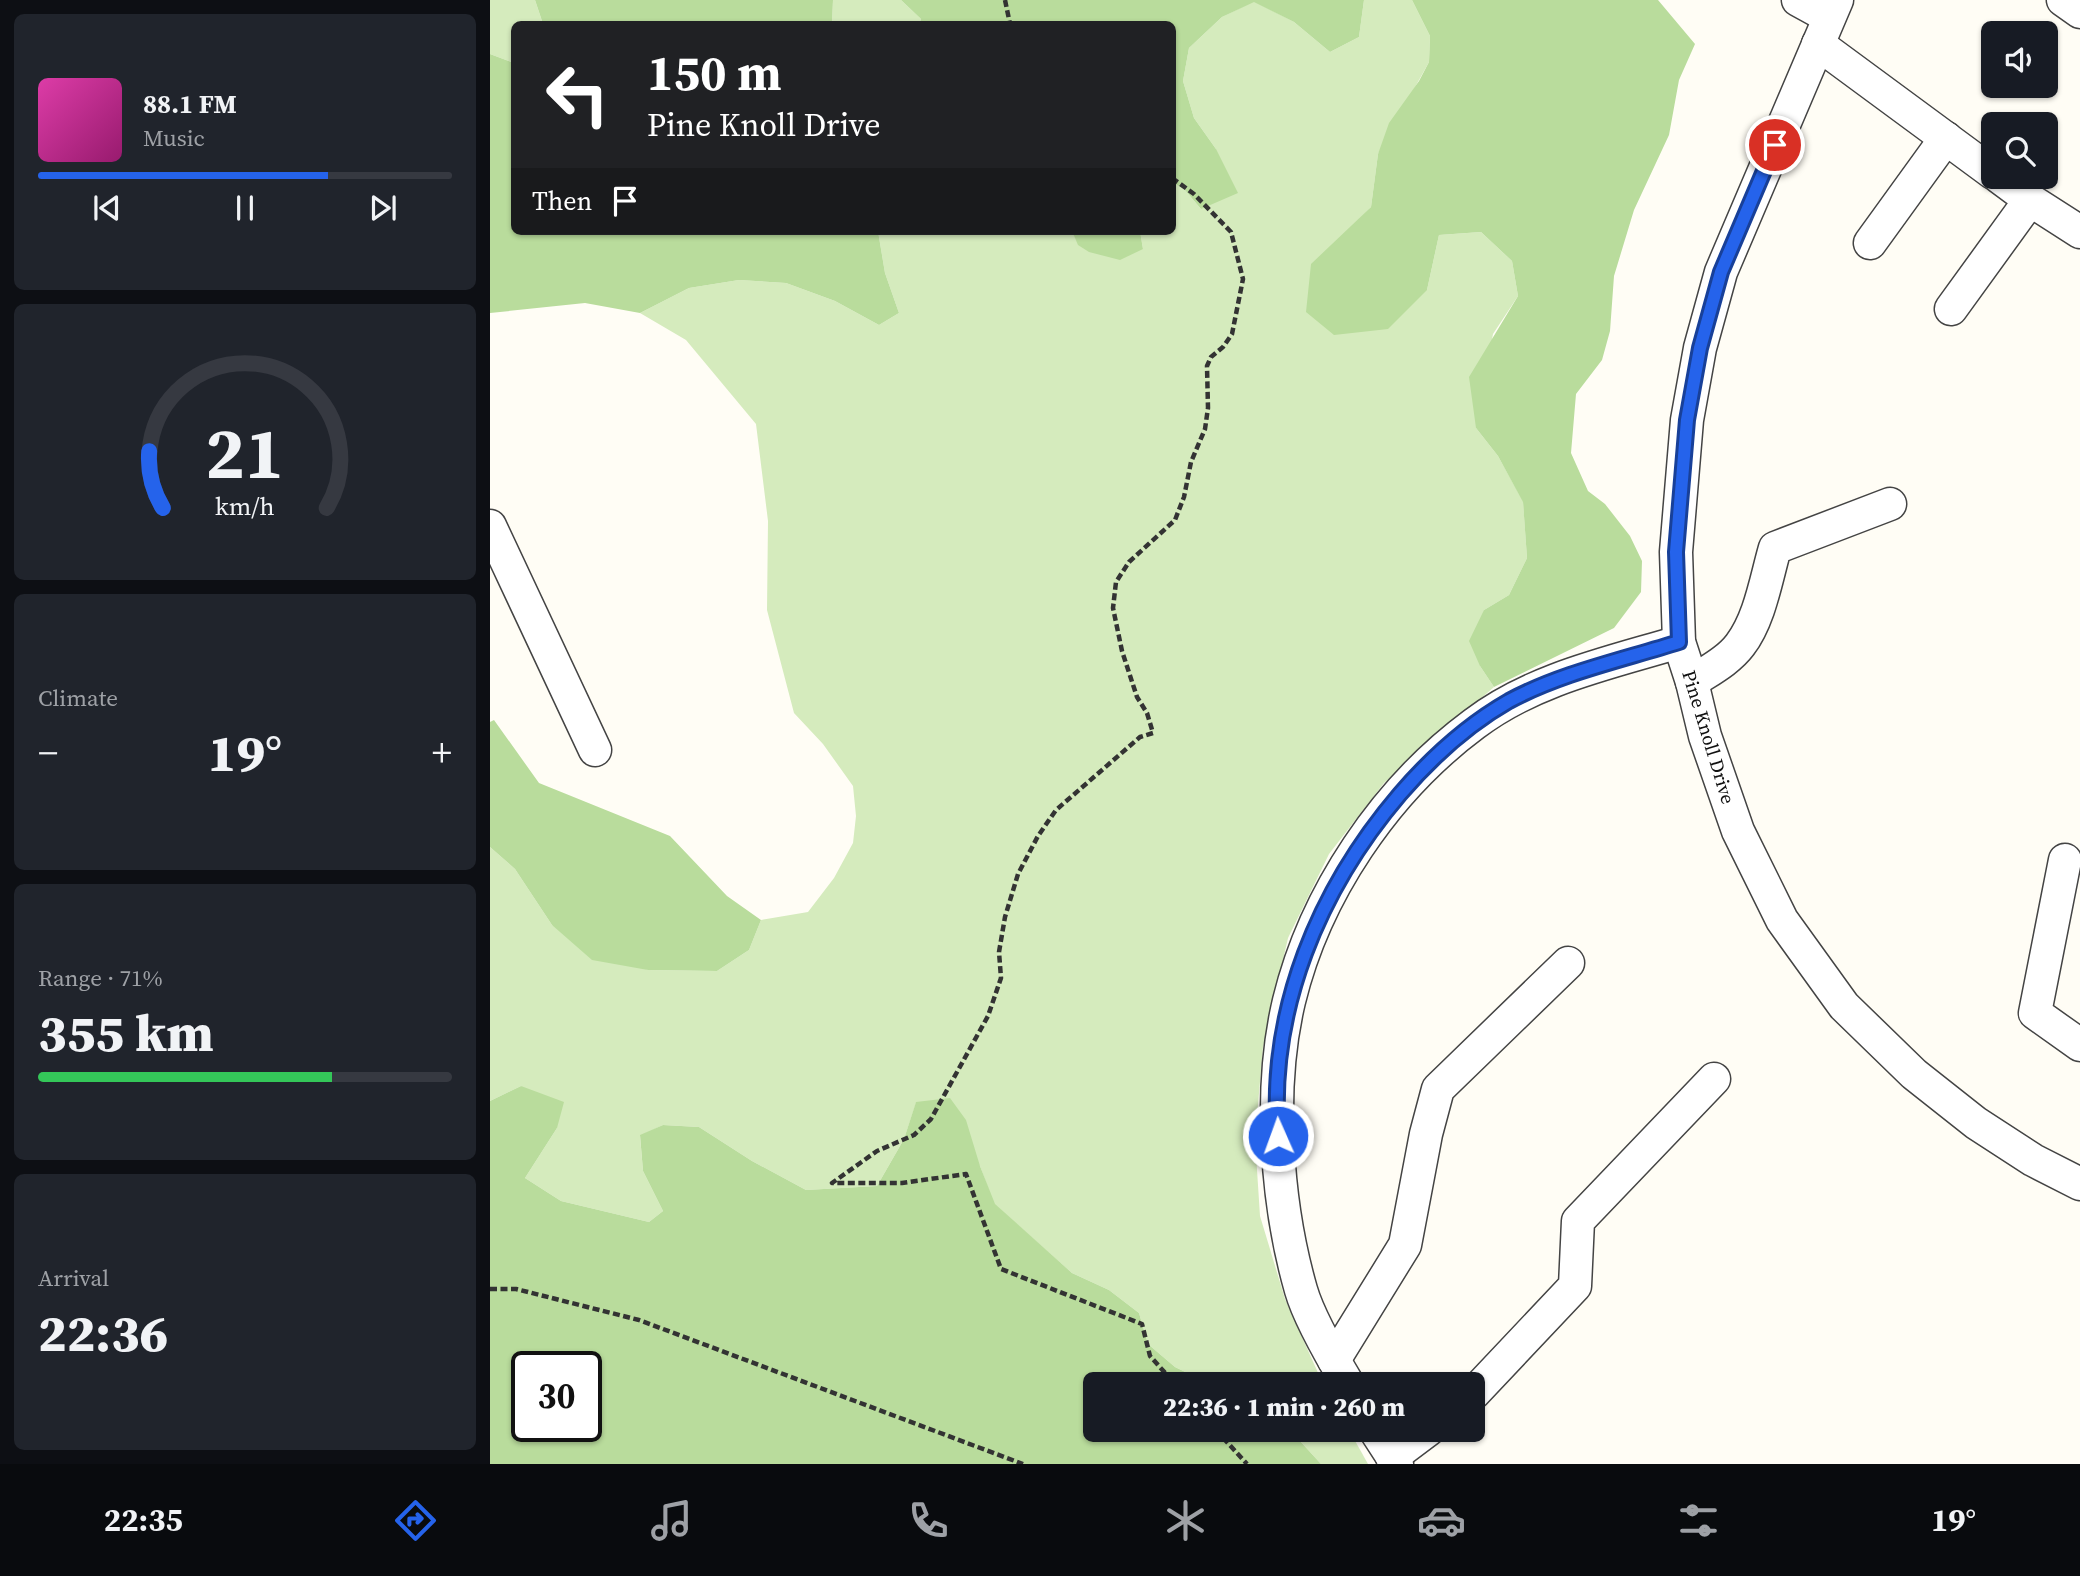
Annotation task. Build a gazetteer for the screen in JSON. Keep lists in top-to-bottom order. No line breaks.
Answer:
{"streets":{"street":["Pine Knoll Drive"]},"page":{"turn":["150 m","Pine Knoll Drive"],"song":["88.1 FM","Music"],"then":"Then","tile":["Climate",["Range · 71%","355 km"],["Arrival","22:36"]],"heat":["−","19°","+"],"limit":"30","trip":"22:36 · 1 min · 260 m","tabs":["22:35","19°"],"gauge":["21","km/h"]}}
